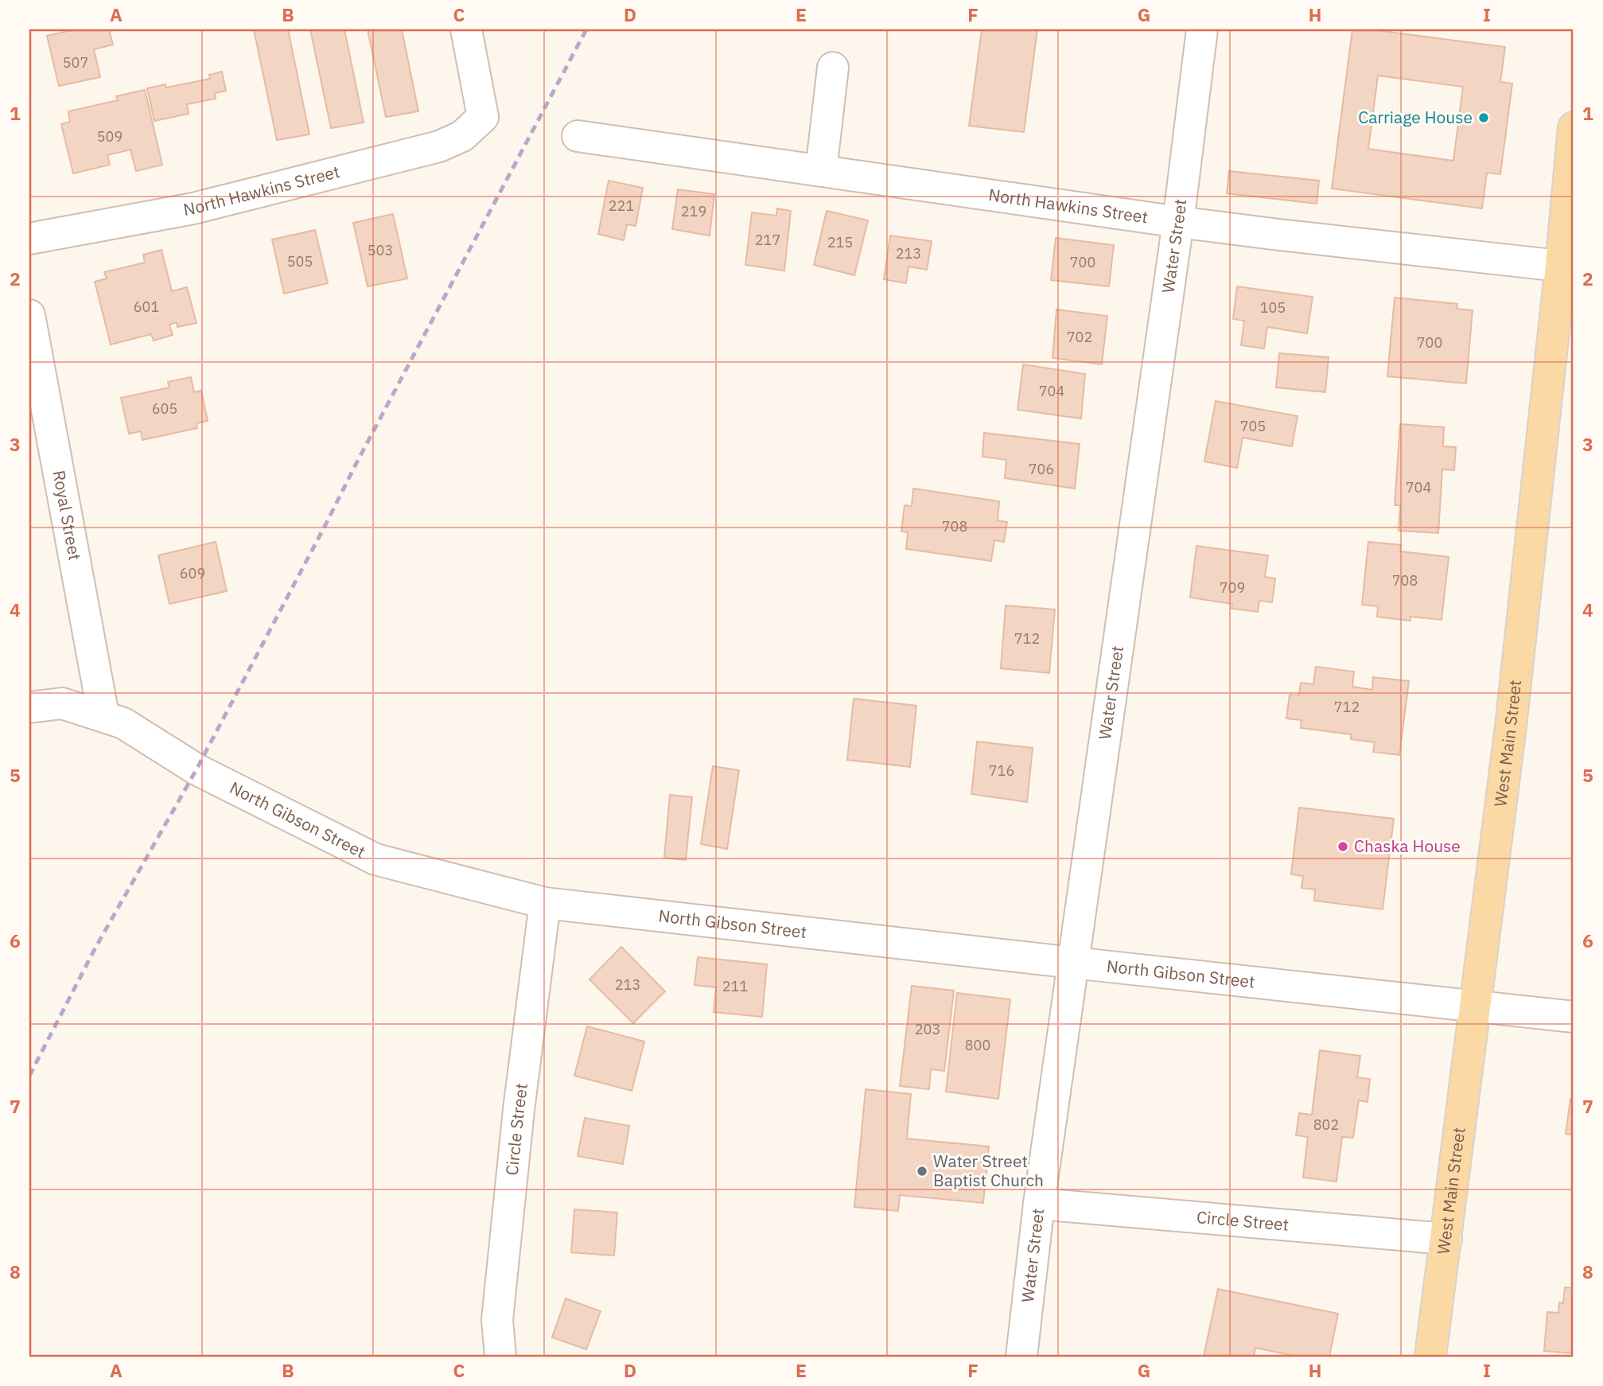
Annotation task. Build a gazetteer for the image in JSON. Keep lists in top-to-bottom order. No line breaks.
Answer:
{"streets":{"main road":["West Main Street"],"street":["North Hawkins Street","Water Street","Royal Street","North Gibson Street","Circle Street"]},"crossings":[["North Hawkins Street","Water Street"],["North Hawkins Street","West Main Street"],["Water Street","North Gibson Street"],["Water Street","Circle Street"],["Royal Street","North Gibson Street"],["West Main Street","North Gibson Street"],["West Main Street","Circle Street"],["North Gibson Street","Circle Street"]],"places":["Carriage House","Chaska House","Water Street Baptist Church"],"house_numbers":["507","509","221","219","217","215","503","213","505","700","601","105","702","700","704","605","705","706","704","708","609","708","709","712","712","716","213","211","203","800","802"],"grid":{"columns":["A","B","C","D","E","F","G","H","I"],"rows":["1","2","3","4","5","6","7","8"]}}
